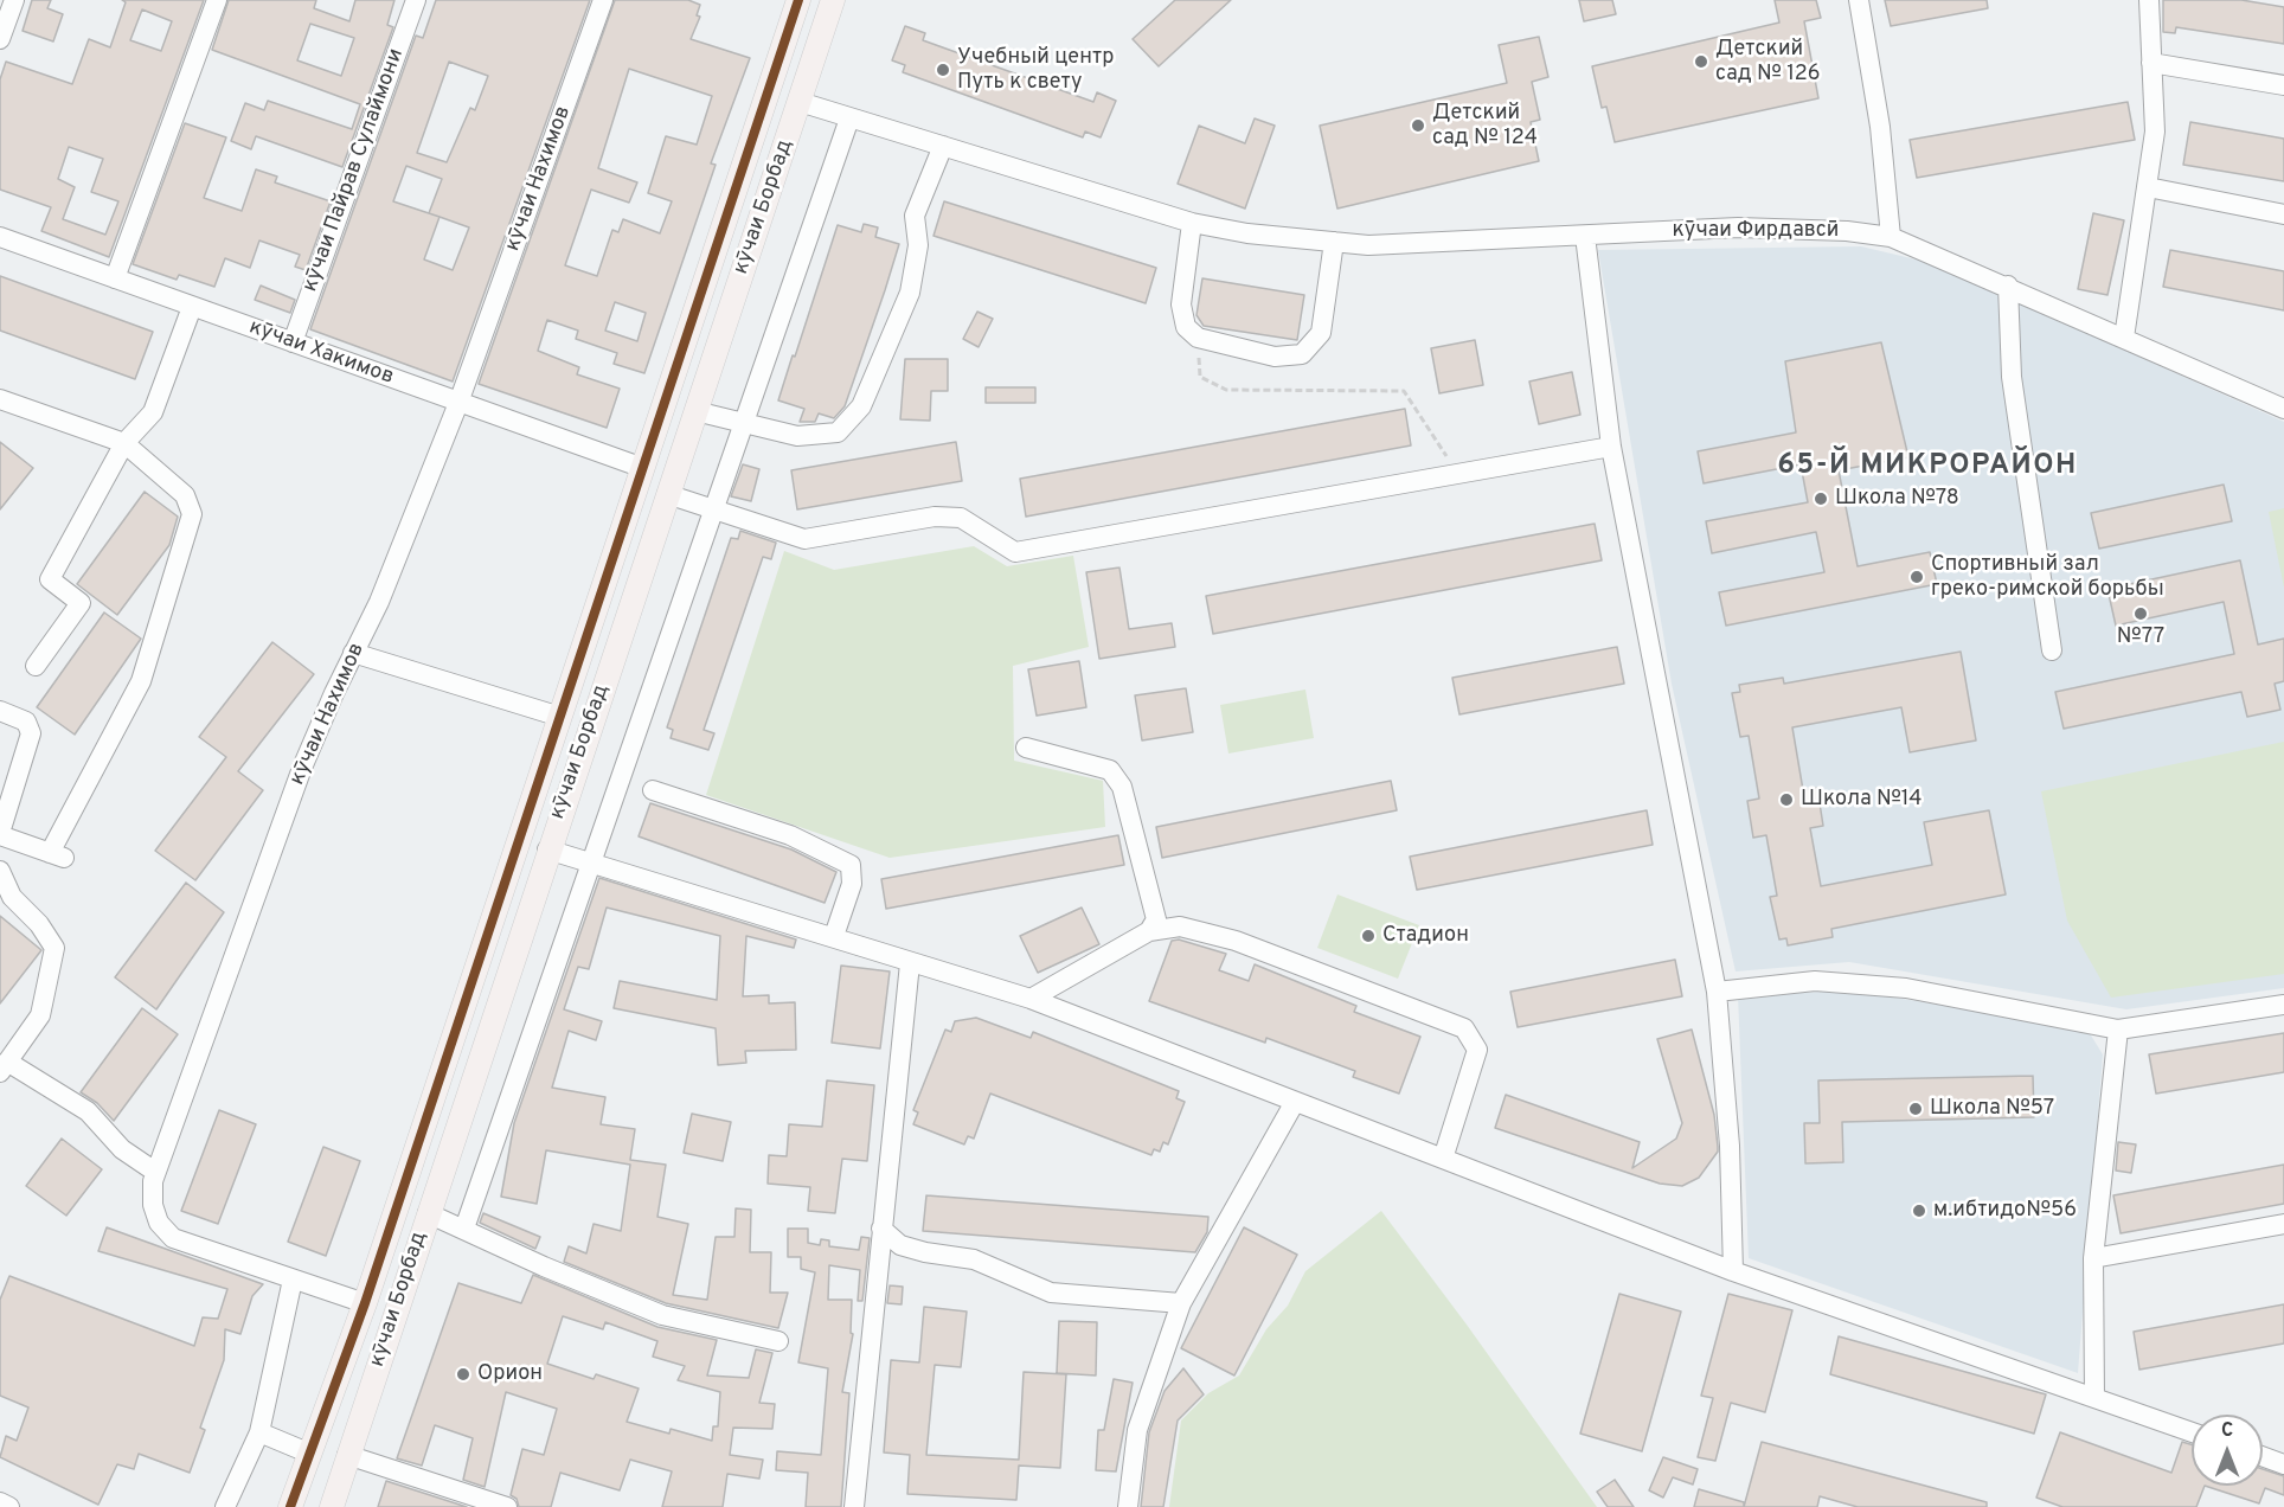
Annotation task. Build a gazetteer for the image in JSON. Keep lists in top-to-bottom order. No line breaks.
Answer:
{"streets":{"main road":["кӯчаи Борбад"],"street":["кӯчаи Пайрав Сулаймони","кӯчаи Нахимов","кӯчаи Фирдавсӣ","кӯчаи Хакимов"]},"crossings":[["кӯчаи Пайрав Сулаймони","кӯчаи Хакимов"],["кӯчаи Нахимов","кӯчаи Борбад"],["кӯчаи Нахимов","кӯчаи Хакимов"],["кӯчаи Борбад","кӯчаи Фирдавсӣ"],["кӯчаи Борбад","кӯчаи Хакимов"]],"districts":["65-Й МИКРОРАЙОН"],"places":["Детский сад № 126","Учебный центр Путь к свету","Детский сад № 124","Школа №78","Спортивный зал греко-римской борьбы","№77","Школа №14","Стадион","Школа №57","м.ибтидо№56","Орион"],"north":"top"}
